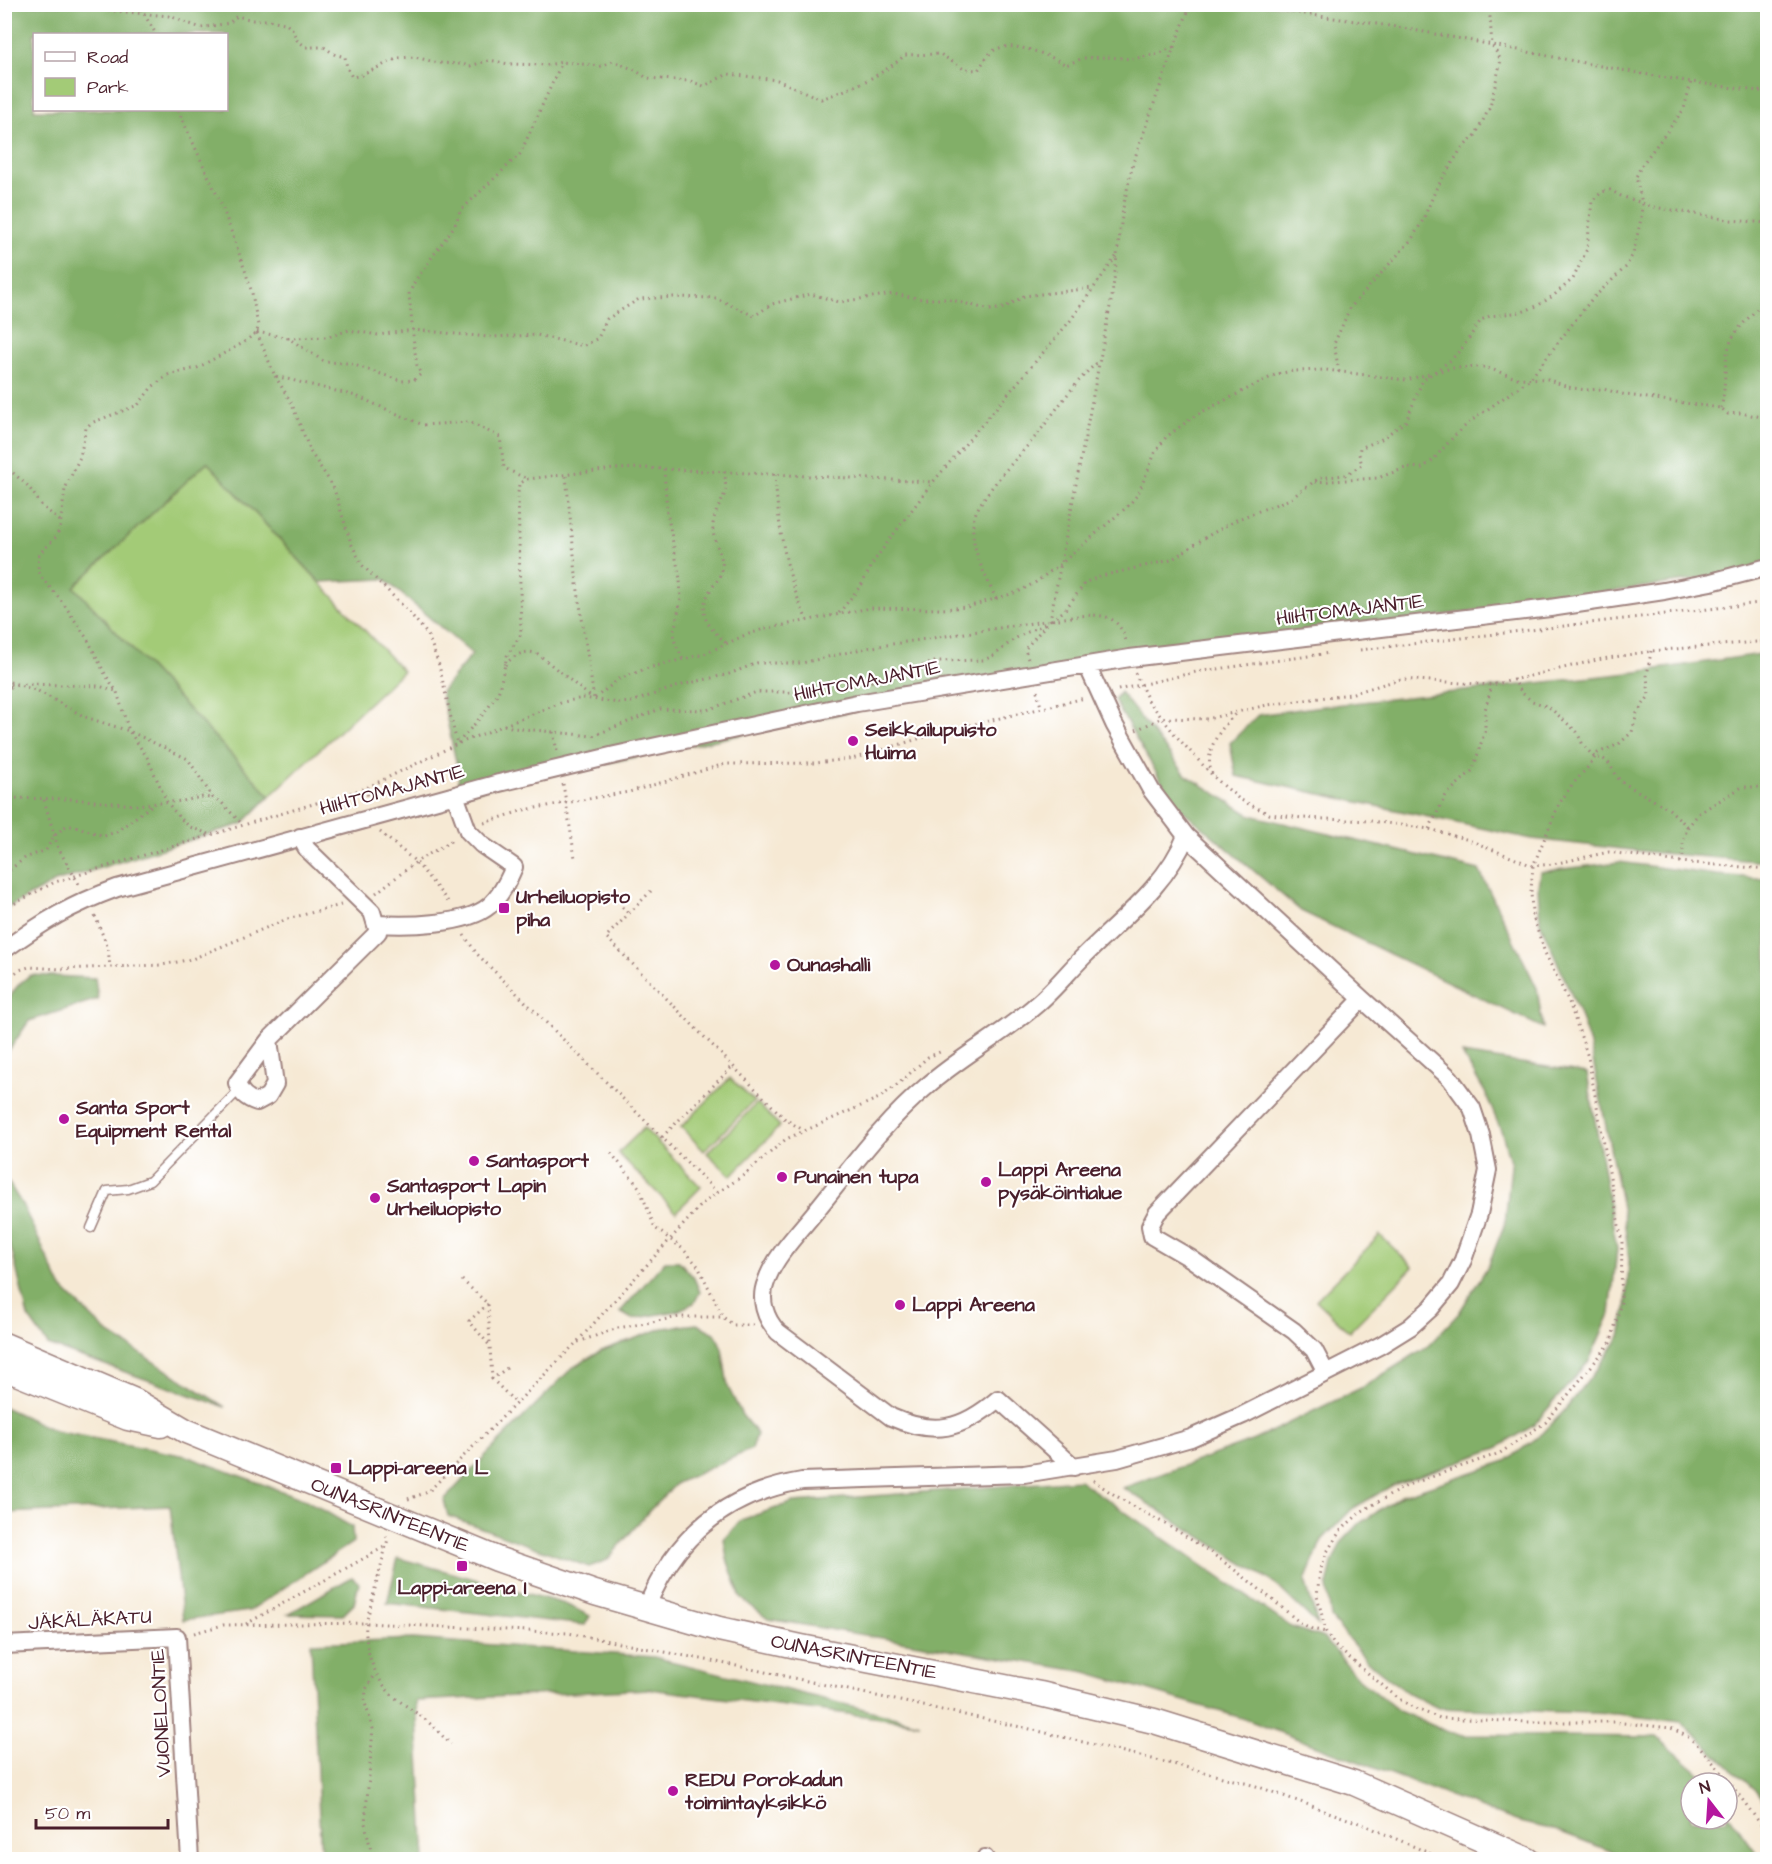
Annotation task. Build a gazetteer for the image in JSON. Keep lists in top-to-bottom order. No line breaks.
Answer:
{"streets":{"street":["HIIHTOMAJANTIE","OUNASRINTEENTIE","JÄKÄLÄKATU","VUONELONTIE"]},"crossings":[["JÄKÄLÄKATU","VUONELONTIE"]],"places":{"other":["Seikkailupuisto Huima","Ounashalli","Santa Sport Equipment Rental","Santasport","Punainen tupa","Lappi Areena pysäköintialue","Santasport Lapin Urheiluopisto","Lappi Areena","REDU Porokadun toimintayksikkö"],"transit":["Urheiluopisto piha","Lappi-areena L","Lappi-areena I"]},"legend":["Road","Park"],"scale_bar":"50 m","north":"top"}
